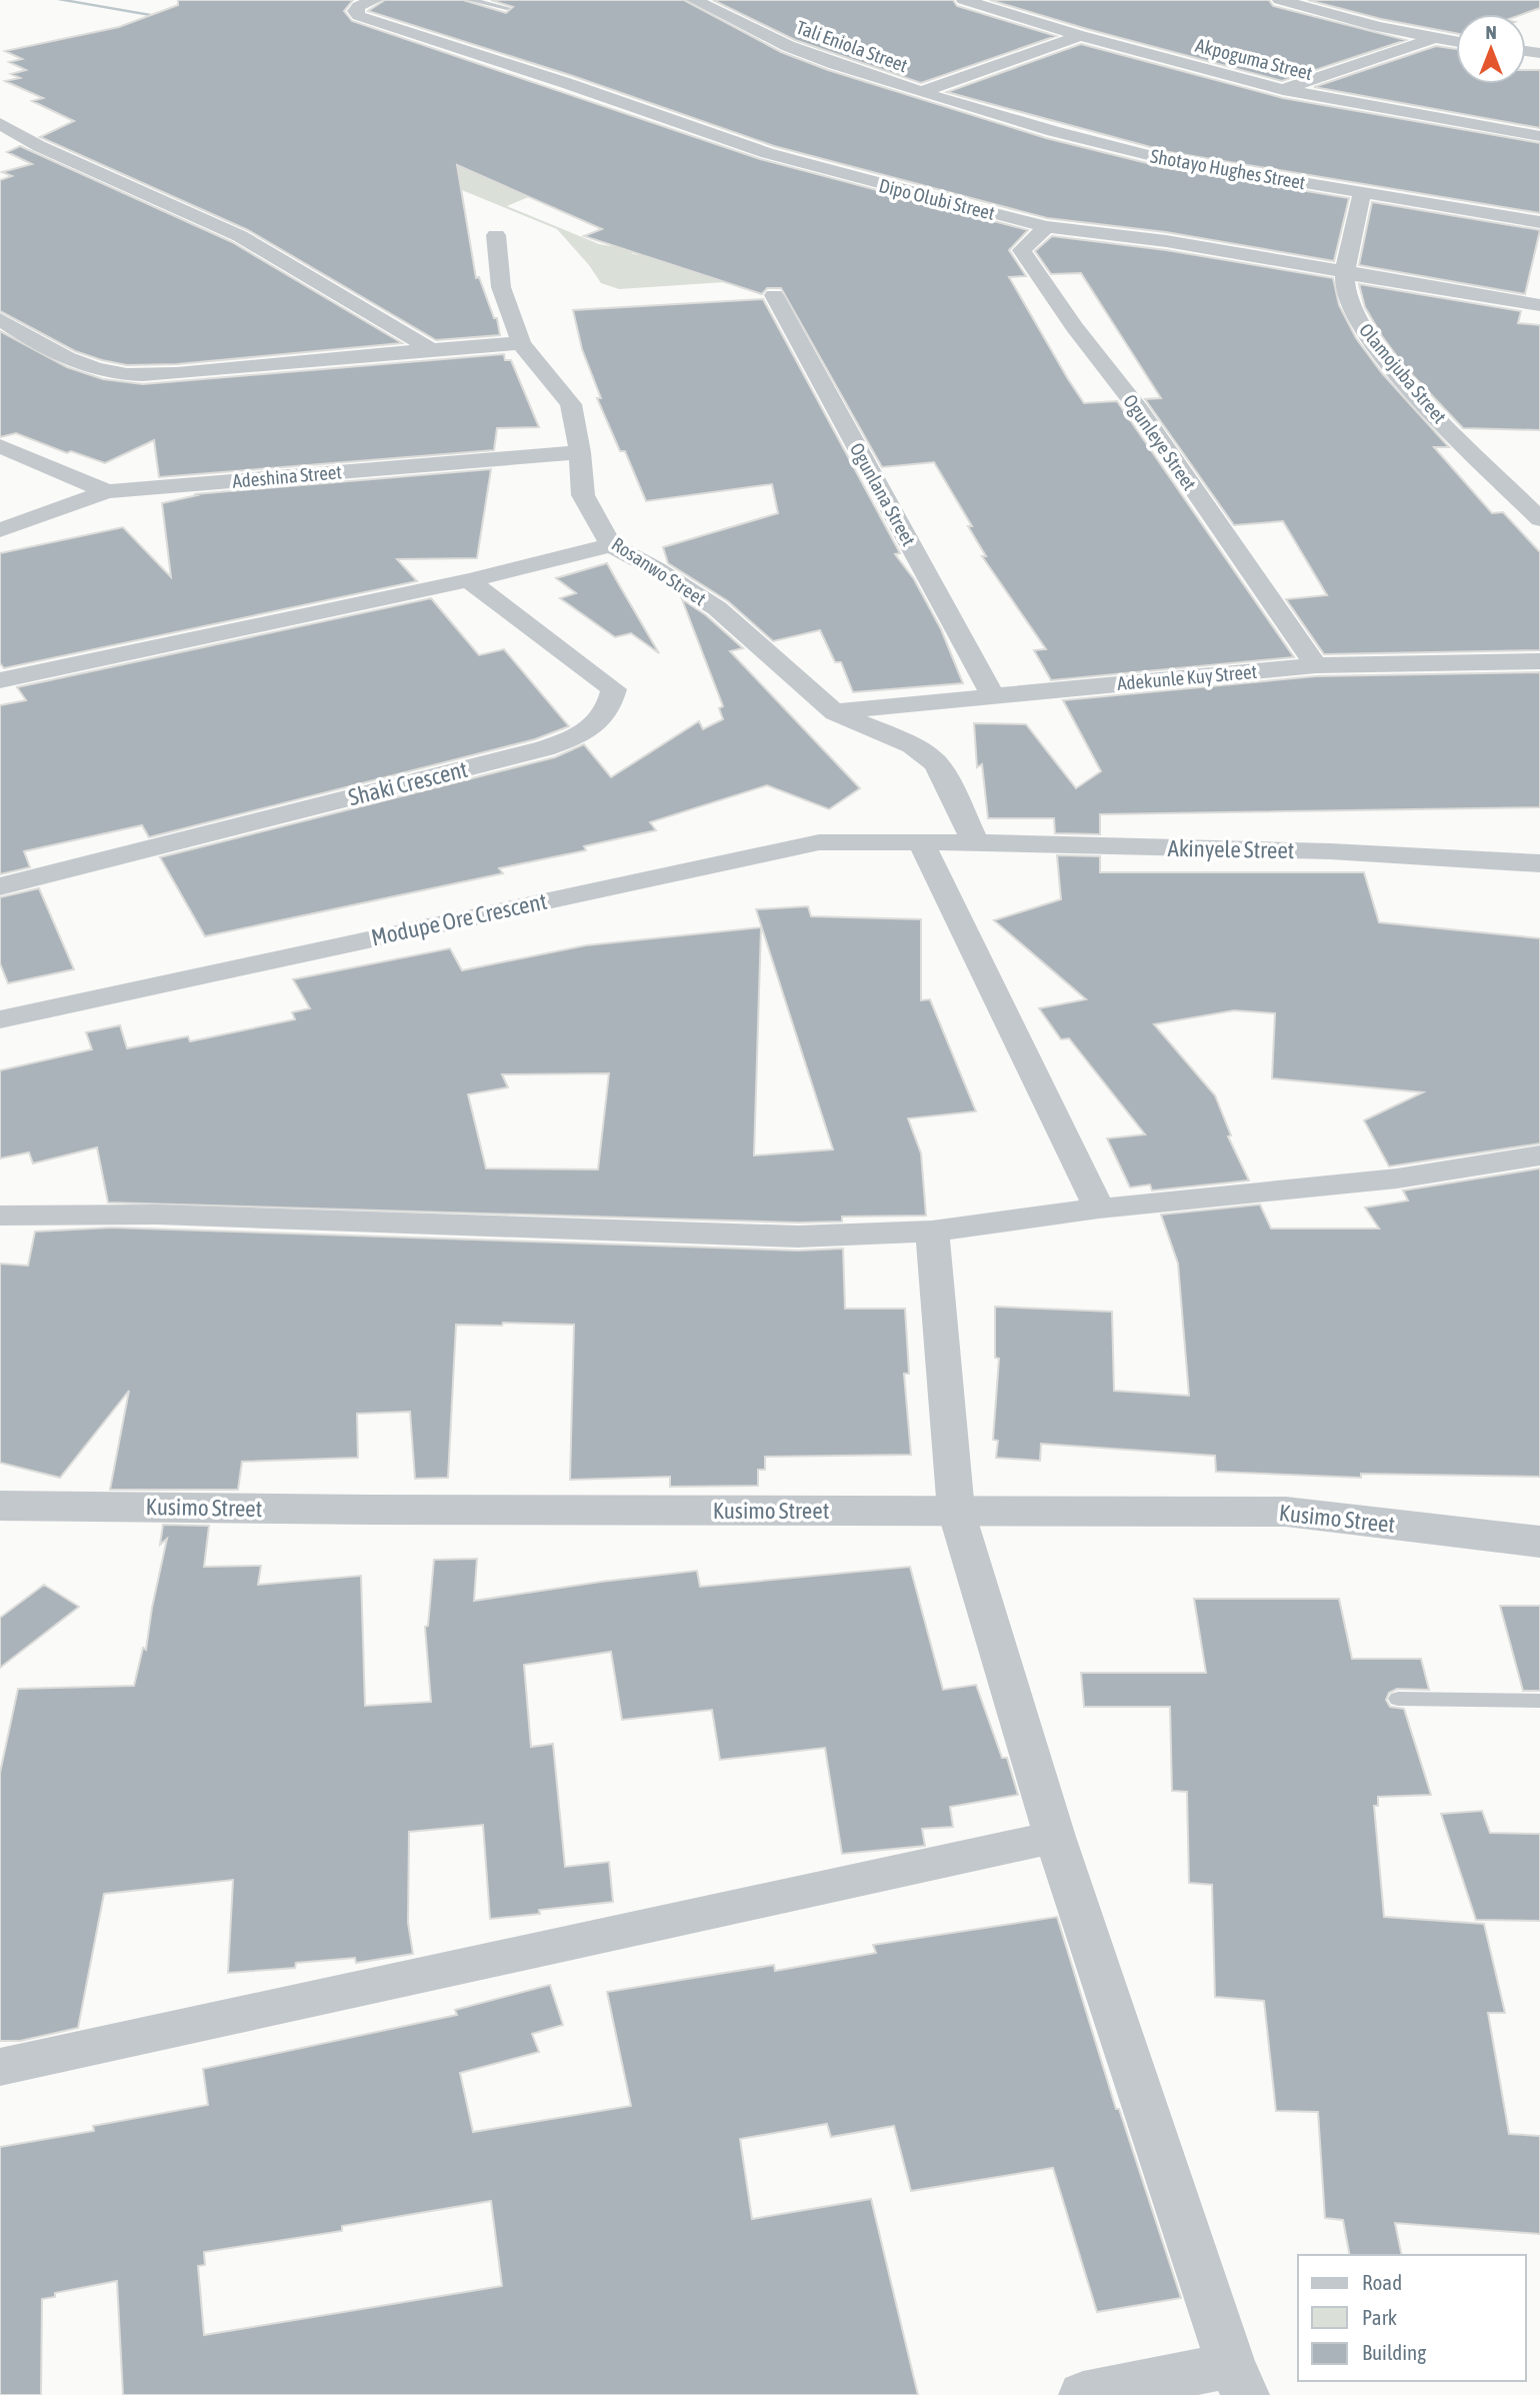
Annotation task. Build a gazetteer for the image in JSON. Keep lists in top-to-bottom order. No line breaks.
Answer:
{"streets":{"street":["Tali Eniola Street","Akpoguma Street","Shotayo Hughes Street","Dipo Olubi Street","Olamojuba Street","Ogunleye Street","Adeshina Street","Ogunlana Street","Rosanwo Street","Adekunle Kuy Street","Shaki Crescent","Akinyele Street","Modupe Ore Crescent","Kusimo Street"]},"crossings":[["Tali Eniola Street","Shotayo Hughes Street"],["Shotayo Hughes Street","Olamojuba Street"],["Dipo Olubi Street","Olamojuba Street"],["Dipo Olubi Street","Ogunleye Street"],["Ogunleye Street","Adekunle Kuy Street"],["Adeshina Street","Rosanwo Street"],["Ogunlana Street","Adekunle Kuy Street"],["Rosanwo Street","Adekunle Kuy Street"],["Rosanwo Street","Akinyele Street"],["Akinyele Street","Modupe Ore Crescent"]],"legend":["Road","Park","Building"],"north":"top"}
